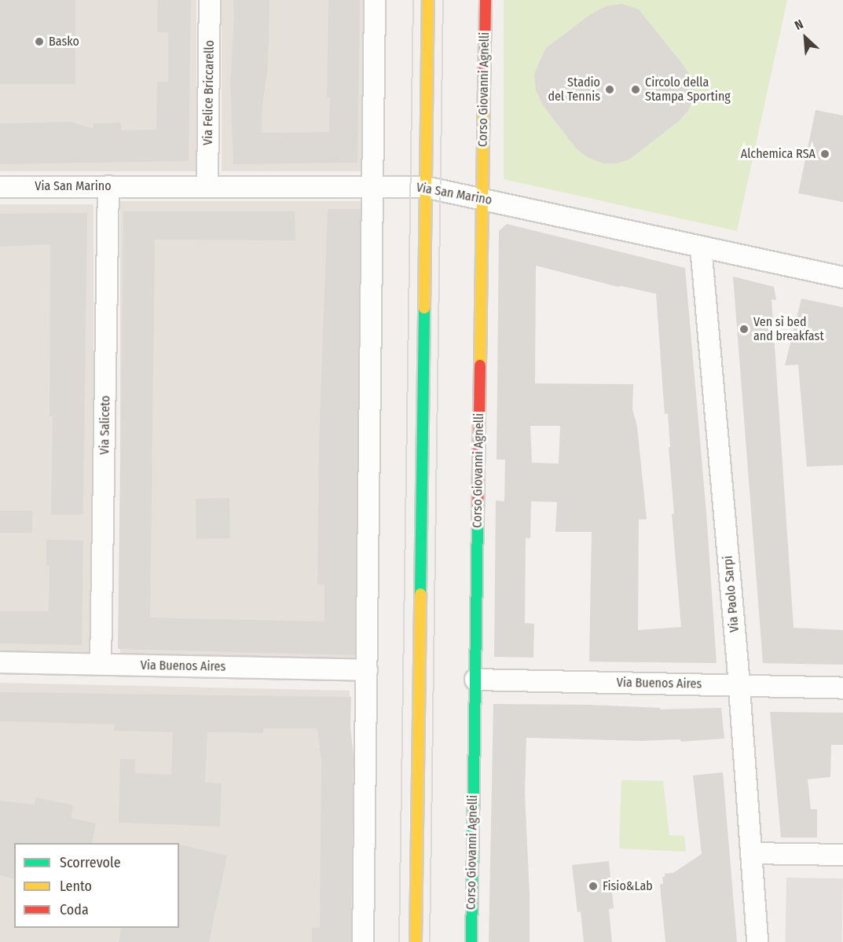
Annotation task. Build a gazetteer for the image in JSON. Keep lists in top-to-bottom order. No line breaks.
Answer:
{"streets":{"street":["Corso Giovanni Agnelli","Via Felice Briccarello","Via San Marino","Via Saliceto","Via Paolo Sarpi","Via Buenos Aires"]},"crossings":[["Corso Giovanni Agnelli","Via San Marino"],["Corso Giovanni Agnelli","Via Buenos Aires"],["Via Felice Briccarello","Via San Marino"],["Via San Marino","Via Saliceto"],["Via San Marino","Via Paolo Sarpi"],["Via Saliceto","Via Buenos Aires"],["Via Paolo Sarpi","Via Buenos Aires"]],"places":["Basko","Stadio del Tennis","Circolo della Stampa Sporting","Alchemica RSA","Ven sì bed and breakfast","Fisio&Lab"],"legend":["Scorrevole","Lento","Coda"],"north":"top left"}
